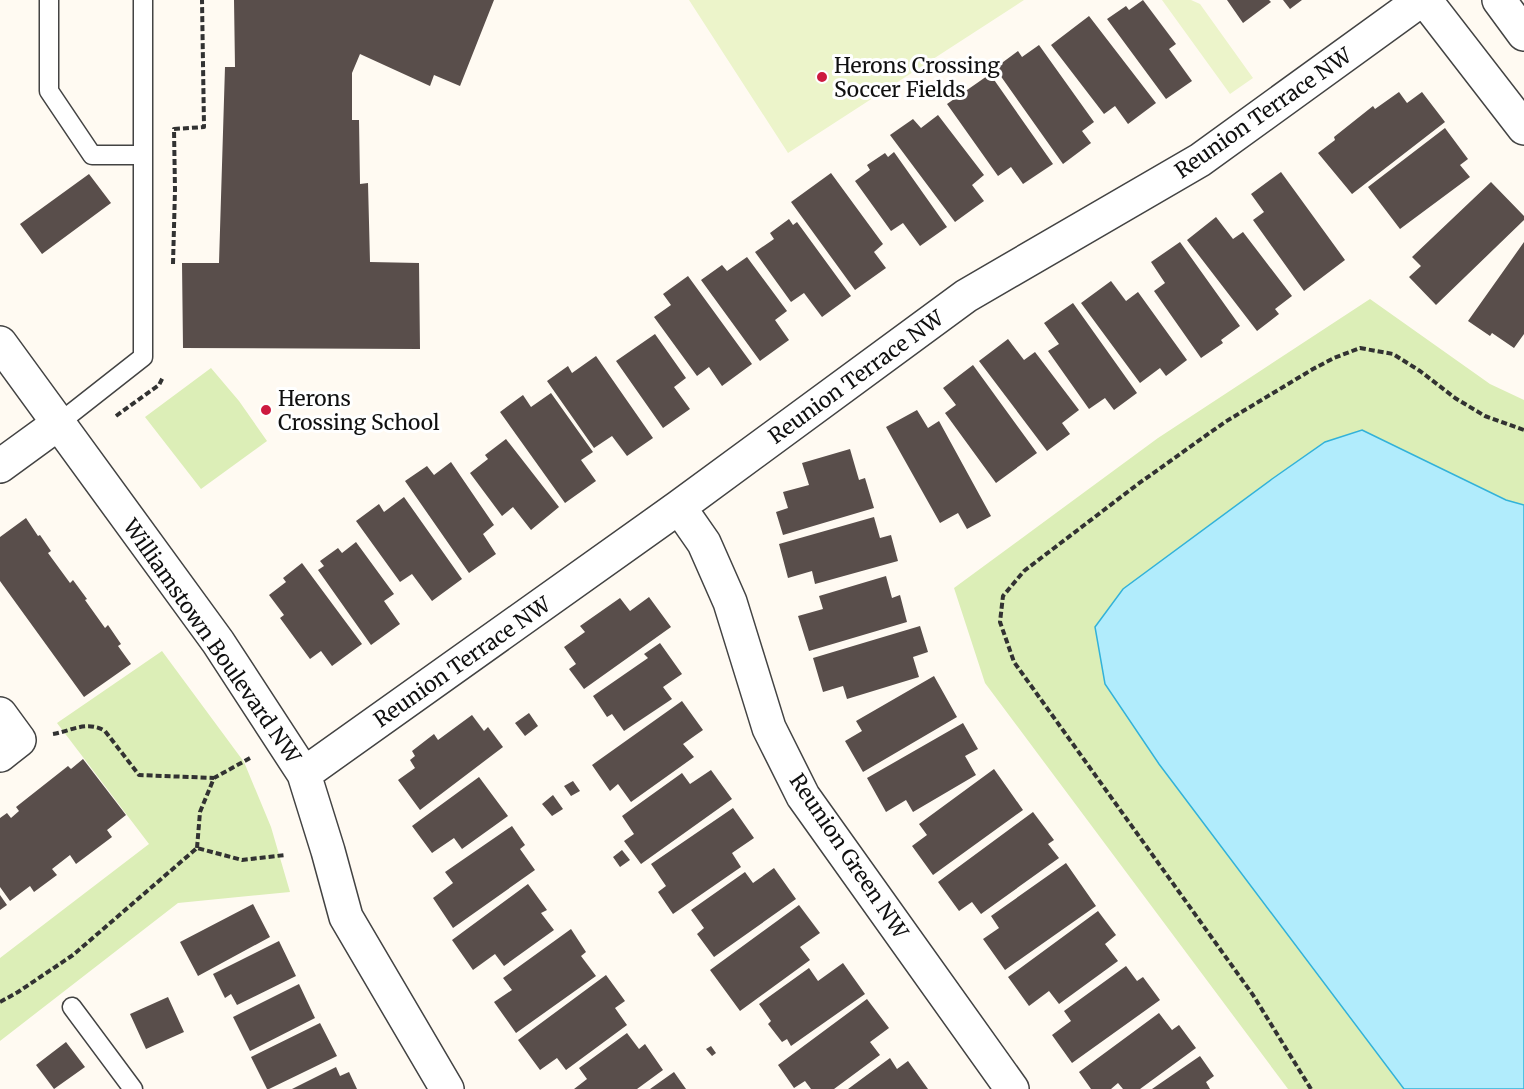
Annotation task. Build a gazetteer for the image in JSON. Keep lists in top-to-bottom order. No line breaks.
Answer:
{"streets":{"street":["Reunion Terrace NW","Williamstown Boulevard NW","Reunion Green NW"]},"crossings":[["Reunion Terrace NW","Williamstown Boulevard NW"],["Reunion Terrace NW","Reunion Green NW"]],"places":["Herons Crossing Soccer Fields","Herons Crossing School"]}
